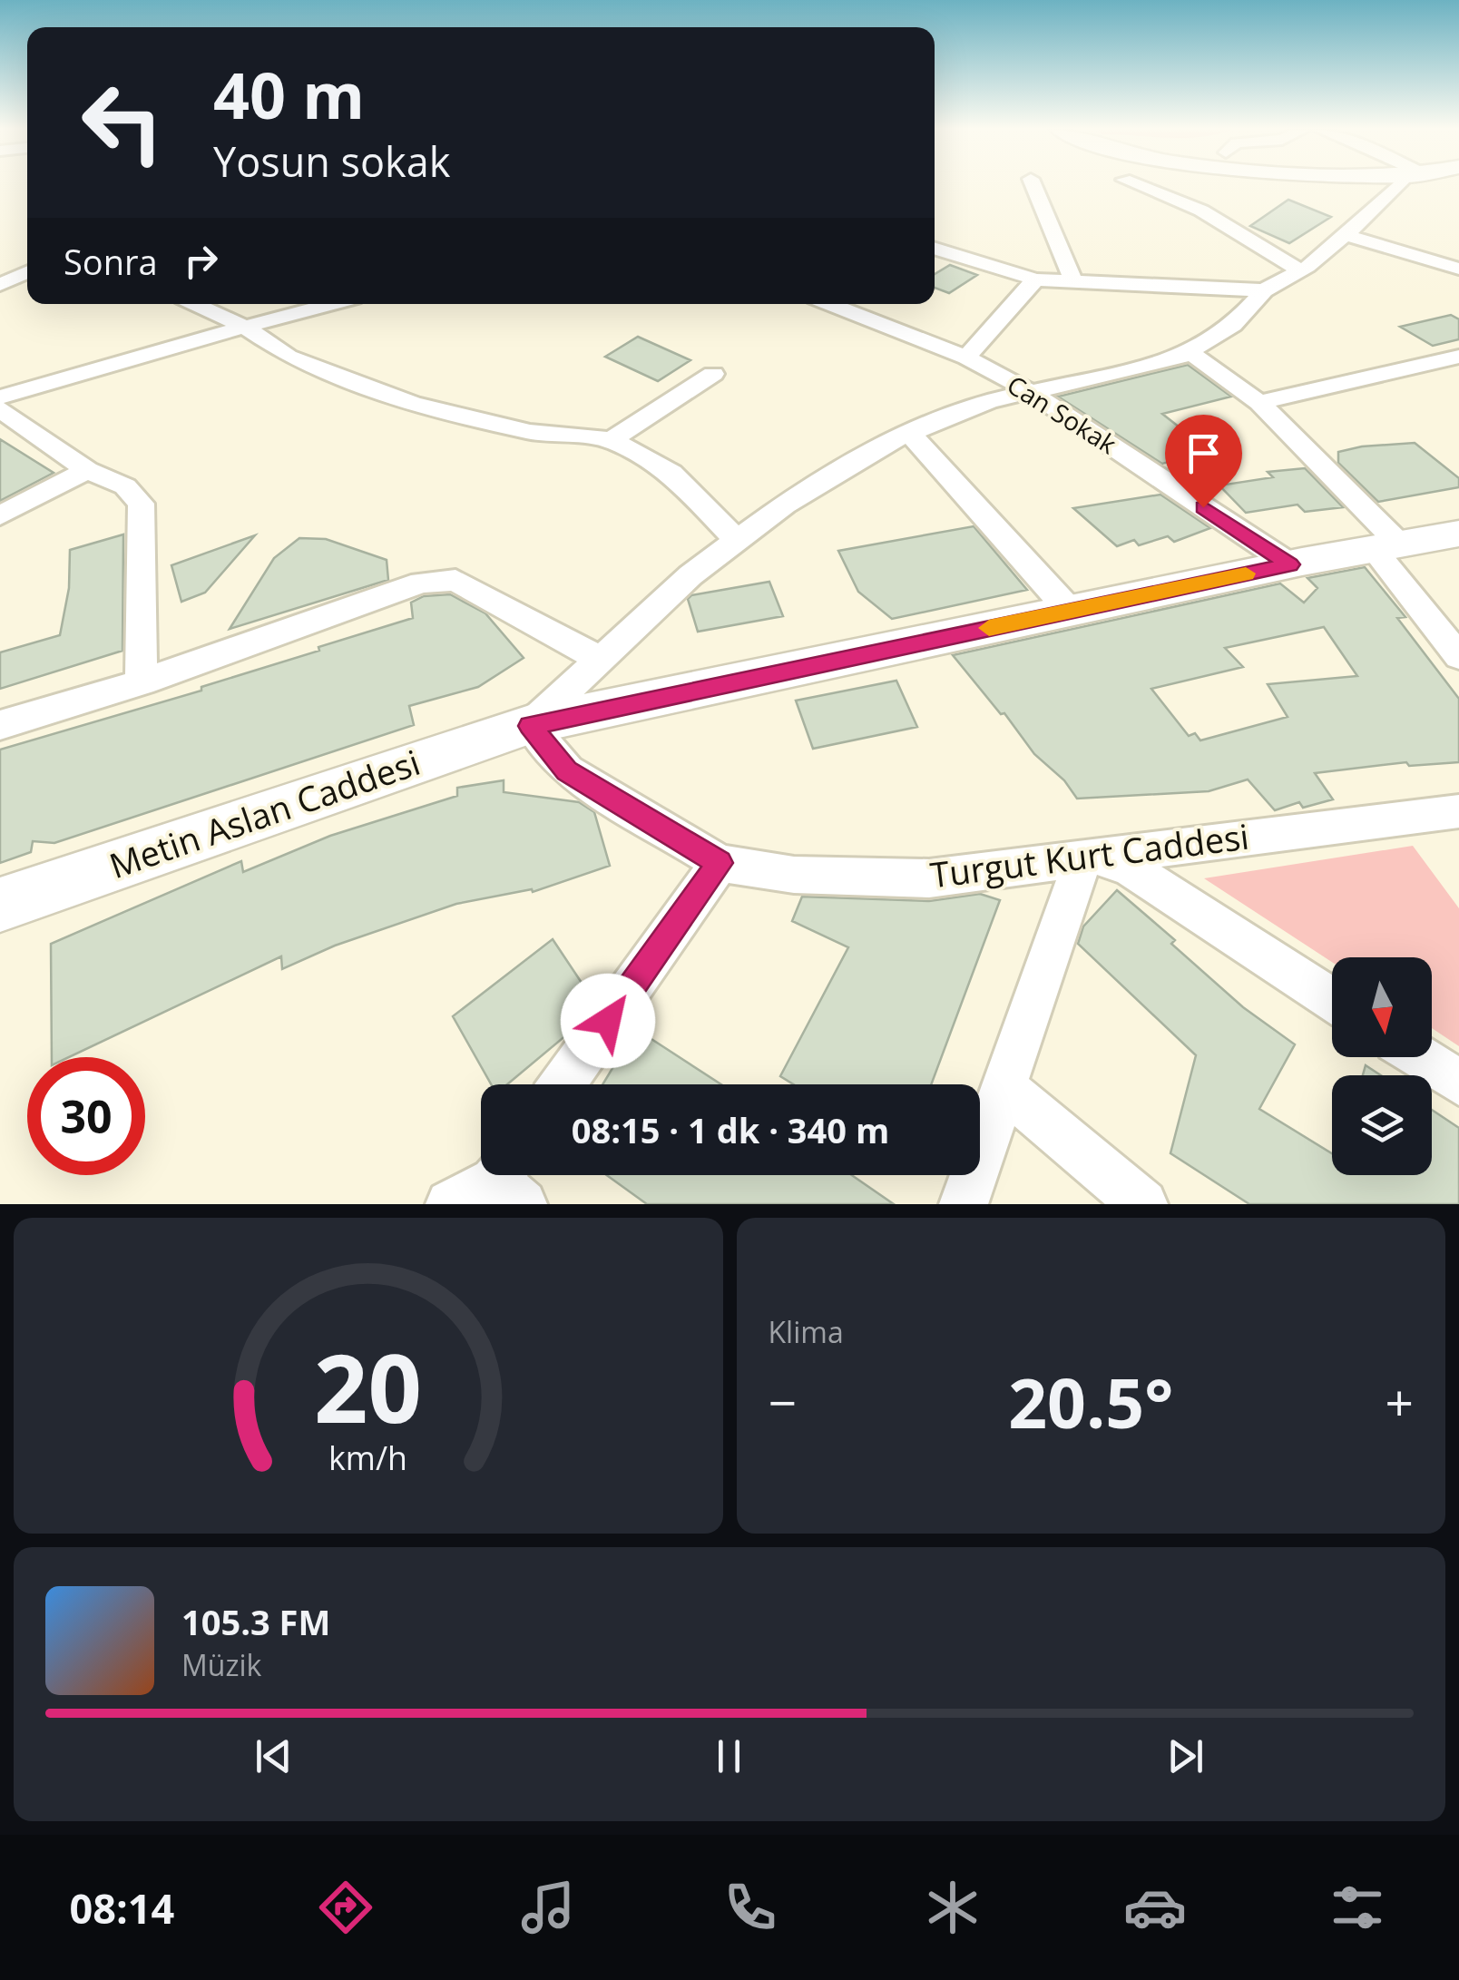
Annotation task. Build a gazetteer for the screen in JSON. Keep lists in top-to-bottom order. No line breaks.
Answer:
{"streets":{"street":["Can Sokak","Metin Aslan Caddesi","Turgut Kurt Caddesi"]},"crossings":[["Can Sokak","Metin Aslan Caddesi"]],"north":"bottom","page":{"turn":["40 m","Yosun sokak"],"then":"Sonra","limit":"30","trip":"08:15 · 1 dk · 340 m","tile":"Klima","heat":["−","20.5°","+"],"song":["105.3 FM","Müzik"],"tabs":"08:14","gauge":["20","km/h"]}}
